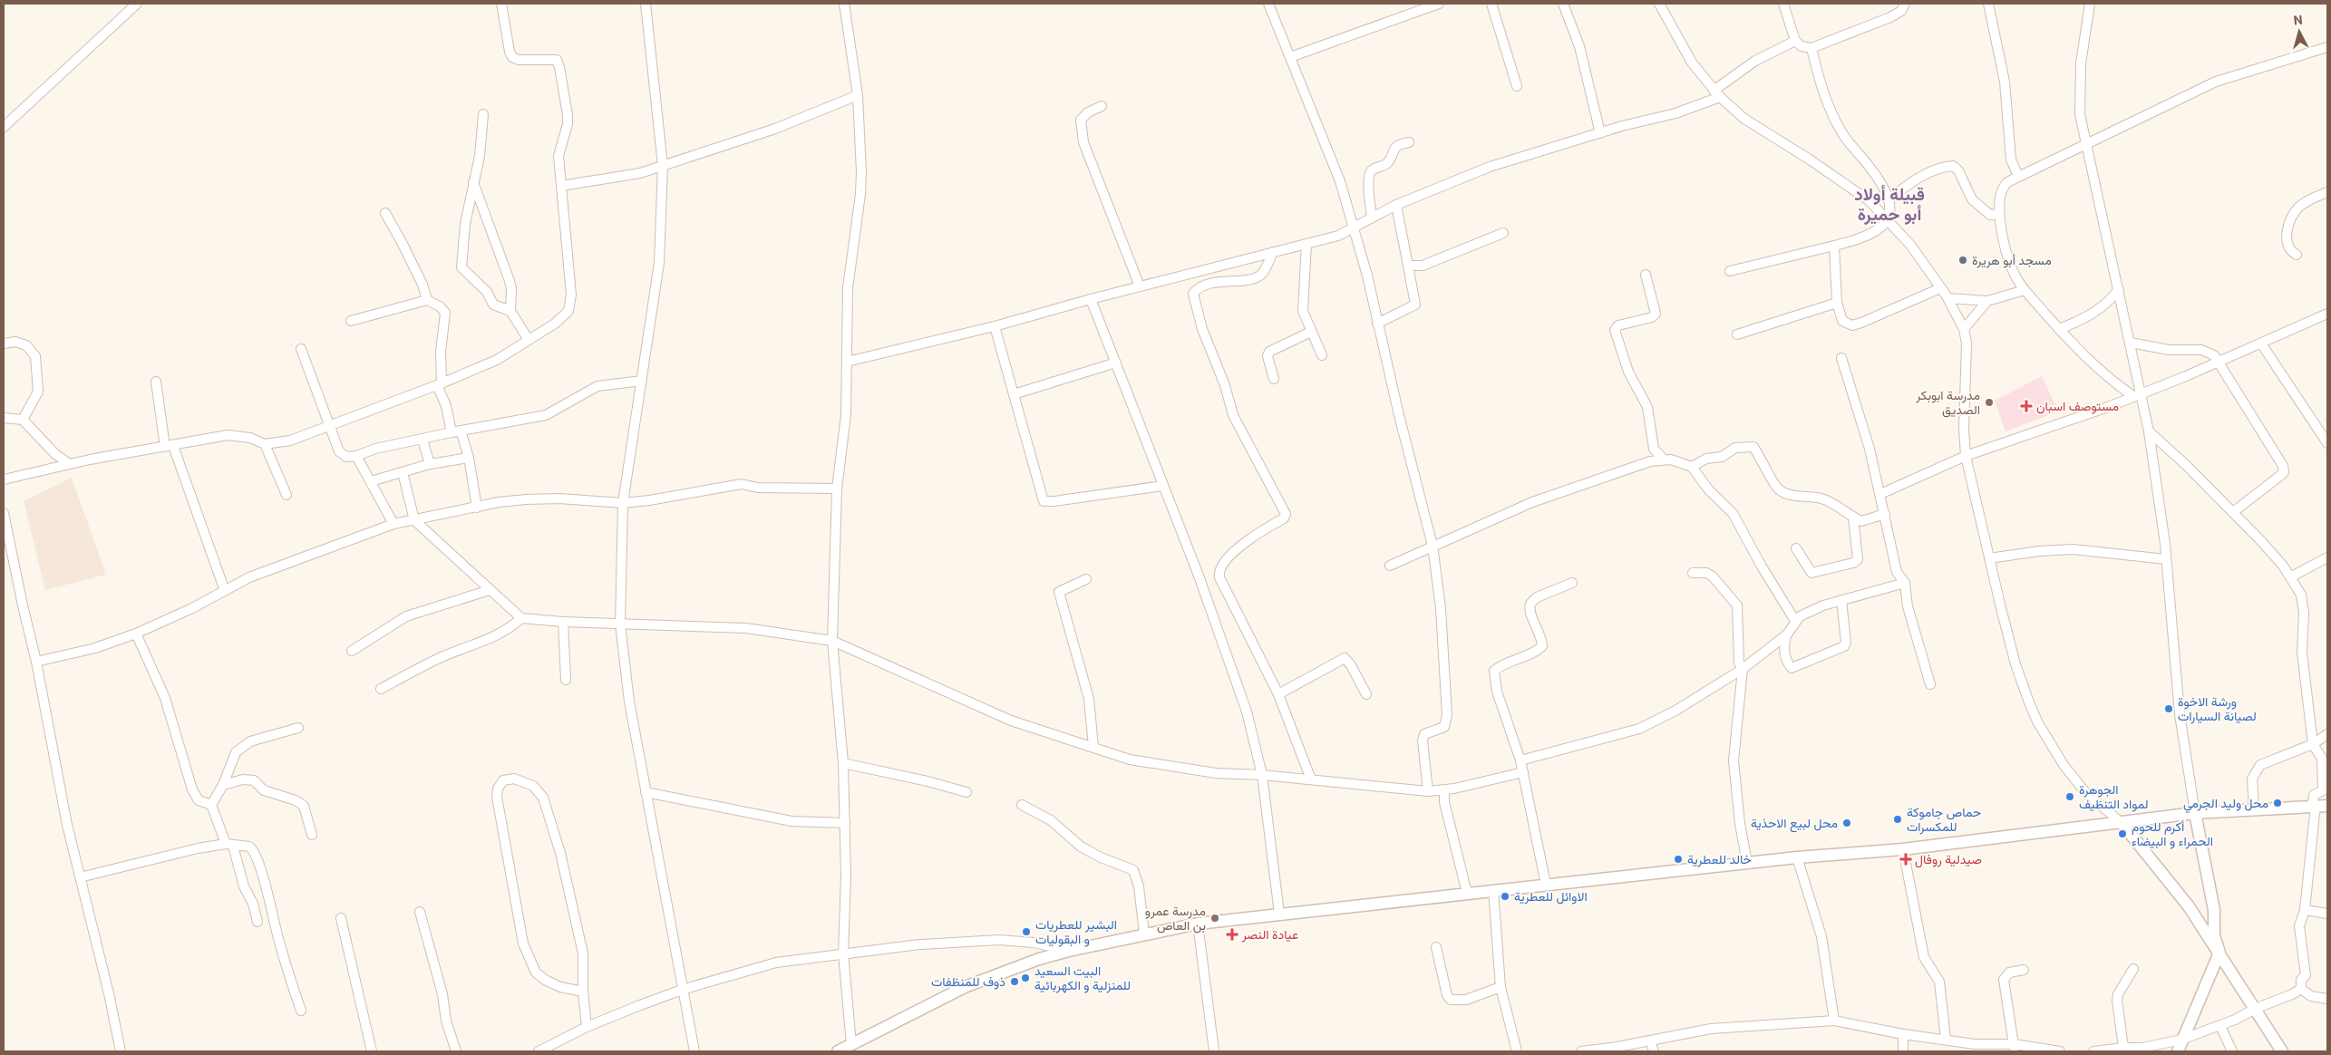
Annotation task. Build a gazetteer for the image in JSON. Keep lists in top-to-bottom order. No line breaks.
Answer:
{"districts":["قبيلة أولاد أبو حميرة"],"places":{"other":["مسجد أبو هريرة","مدرسة ابوبكر الصديق","ورشة الاخوة لصيانة السيارات","الجوهرة لمواد التنظيف","محل وليد الجرمي","حماص جاموكة للمكسرات","محل لبيع الاحذية","أكرم للحوم الحمراء و البيضاء","خالد للعطرية","الاوائل للعطرية","مدرسة عمرو بن العاص","البشير للعطريات و البقوليات","البيت السعيد للمنزلية و الكهربائية","ذوف للمنظفات"],"health":["مستوصف اسبان","صيدلية روفال","عيادة النصر"]},"north":"top"}
